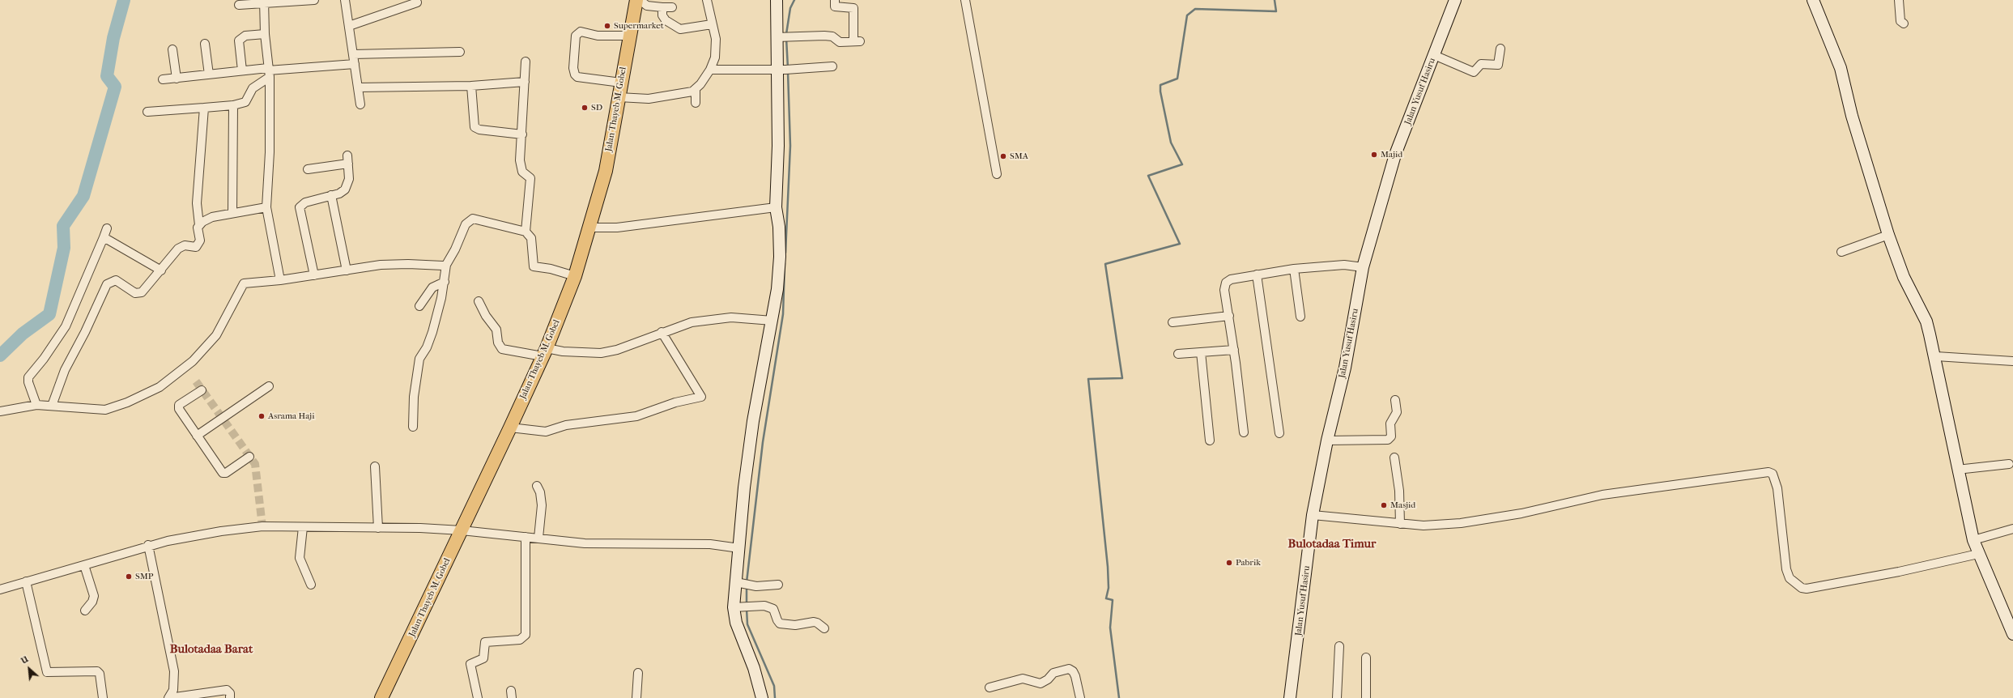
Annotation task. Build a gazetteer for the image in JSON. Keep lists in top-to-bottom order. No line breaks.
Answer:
{"streets":{"main road":["Jalan Thayeb M. Gobel"],"street":["Jalan Yusuf Hasiru"]},"districts":["Bulotadaa Timur","Bulotadaa Barat"],"places":["Supermarket","SD","Majid","SMA","Asrama Haji","Masjid","Pabrik","SMP"],"north":"top left"}
